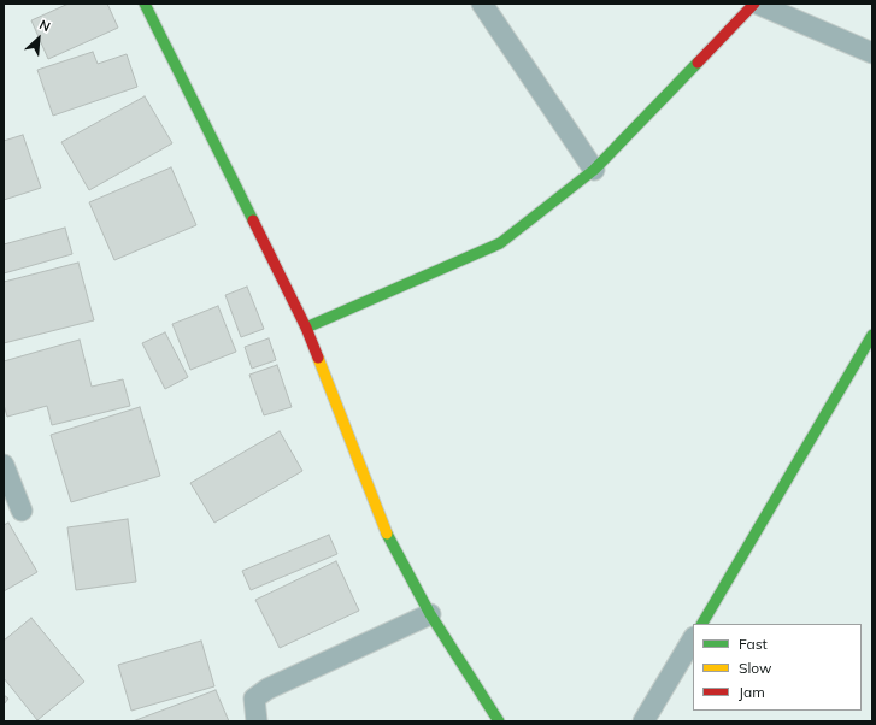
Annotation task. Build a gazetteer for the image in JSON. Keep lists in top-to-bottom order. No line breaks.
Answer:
{"legend":["Fast","Slow","Jam"],"north":"top right"}
